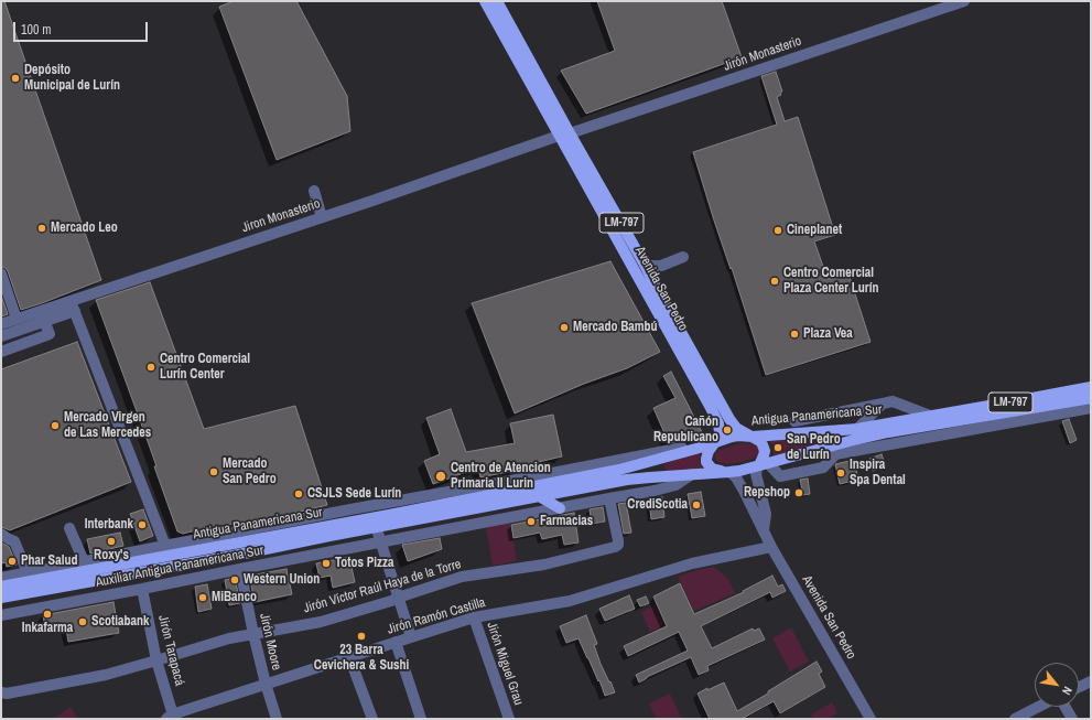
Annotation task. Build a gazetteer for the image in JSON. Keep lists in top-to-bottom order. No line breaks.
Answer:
{"streets":{"main road":["LM-797","Avenida San Pedro","Antigua Panamericana Sur"],"street":["Jirón Monasterio","Jiron Monasterio","Auxiliar Antigua Panamericana Sur","Jirón Víctor Raúl Haya de la Torre","Jirón Ramón Castilla","Jirón Moore","Jirón Tarapacá","Jirón Miguel Grau"]},"crossings":[["Jirón Monasterio","Jiron Monasterio"],["Jirón Monasterio","Avenida San Pedro"],["Jiron Monasterio","Avenida San Pedro"],["Avenida San Pedro","Antigua Panamericana Sur"],["Avenida San Pedro","Jirón Ramón Castilla"],["Antigua Panamericana Sur","Auxiliar Antigua Panamericana Sur"],["Auxiliar Antigua Panamericana Sur","Jirón Moore"],["Auxiliar Antigua Panamericana Sur","Jirón Tarapacá"],["Jirón Víctor Raúl Haya de la Torre","Jirón Moore"],["Jirón Víctor Raúl Haya de la Torre","Jirón Tarapacá"],["Jirón Ramón Castilla","Jirón Moore"],["Jirón Ramón Castilla","Jirón Tarapacá"],["Jirón Ramón Castilla","Jirón Miguel Grau"]],"places":["Depósito Municipal de Lurín","Mercado Leo","Cineplanet","Centro Comercial Plaza Center Lurín","Mercado Bambú","Plaza Vea","Centro Comercial Lurín Center","Mercado Virgen de Las Mercedes","Cañón Republicano","San Pedro de Lurín","Mercado San Pedro","Inspira Spa Dental","Centro de Atencion Primaria II Lurin","Repshop","CSJLS Sede Lurín","CrediScotia","Farmacias","Interbank","Roxy's","Phar Salud","Totos Pizza","Western Union","MiBanco","Inkafarma","Scotiabank","23 Barra Cevichera & Sushi"],"scale_bar":"100 m","north":"bottom right"}
